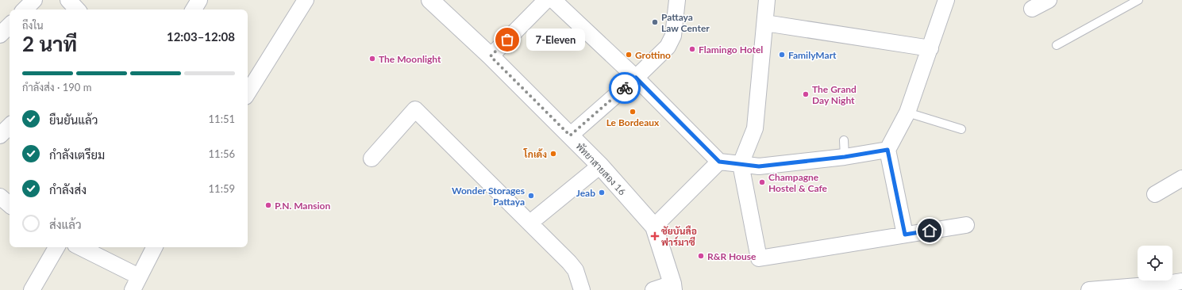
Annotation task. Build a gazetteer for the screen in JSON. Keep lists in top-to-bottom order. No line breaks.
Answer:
{"streets":{"street":["พัทยาสายสอง 16"]},"places":{"other":["Pattaya Law Center","7-Eleven","Flamingo Hotel","Grottino","FamilyMart","The Moonlight","The Grand Day Night","Le Bordeaux","โกเด้ง","Champagne Hostel & Cafe","Jeab","Wonder Storages Pattaya","P.N. Mansion","R&R House"],"health":["ชัยบันลือ ฟาร์มาซี"]},"page":{"heading":["2 นาที","ถึงใน","12:03–12:08"],"bubble":"7-Eleven","bar":"กำลังส่ง · 190 m","list":[["ยืนยันแล้ว","11:51"],["กำลังเตรียม","11:56"],["กำลังส่ง","11:59"],"ส่งแล้ว"]}}
